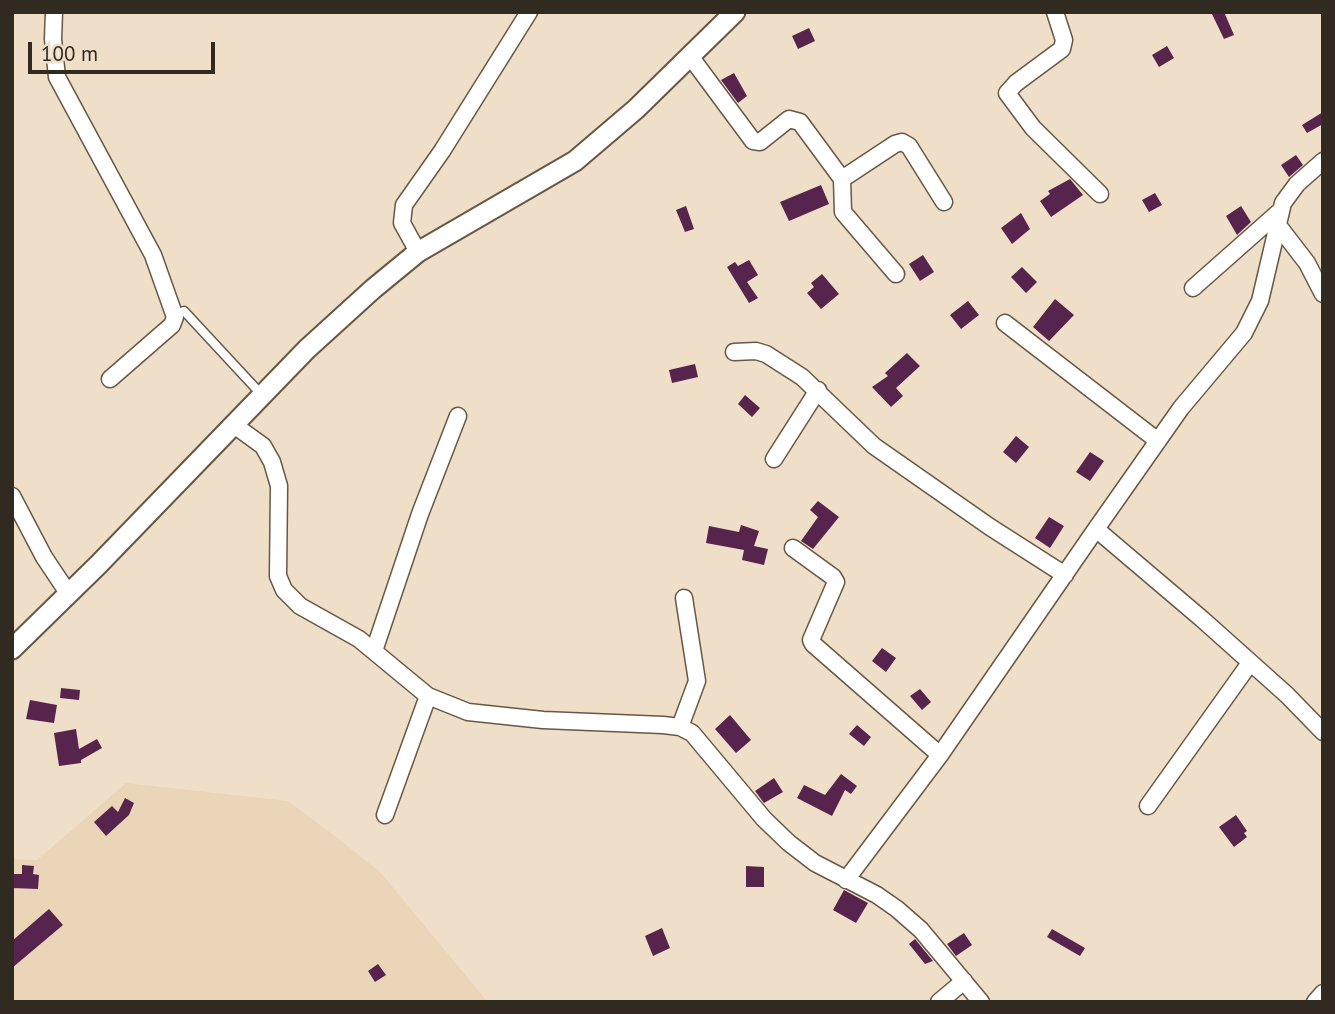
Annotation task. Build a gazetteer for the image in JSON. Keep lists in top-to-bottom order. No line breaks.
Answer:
{"scale_bar":"100 m"}
